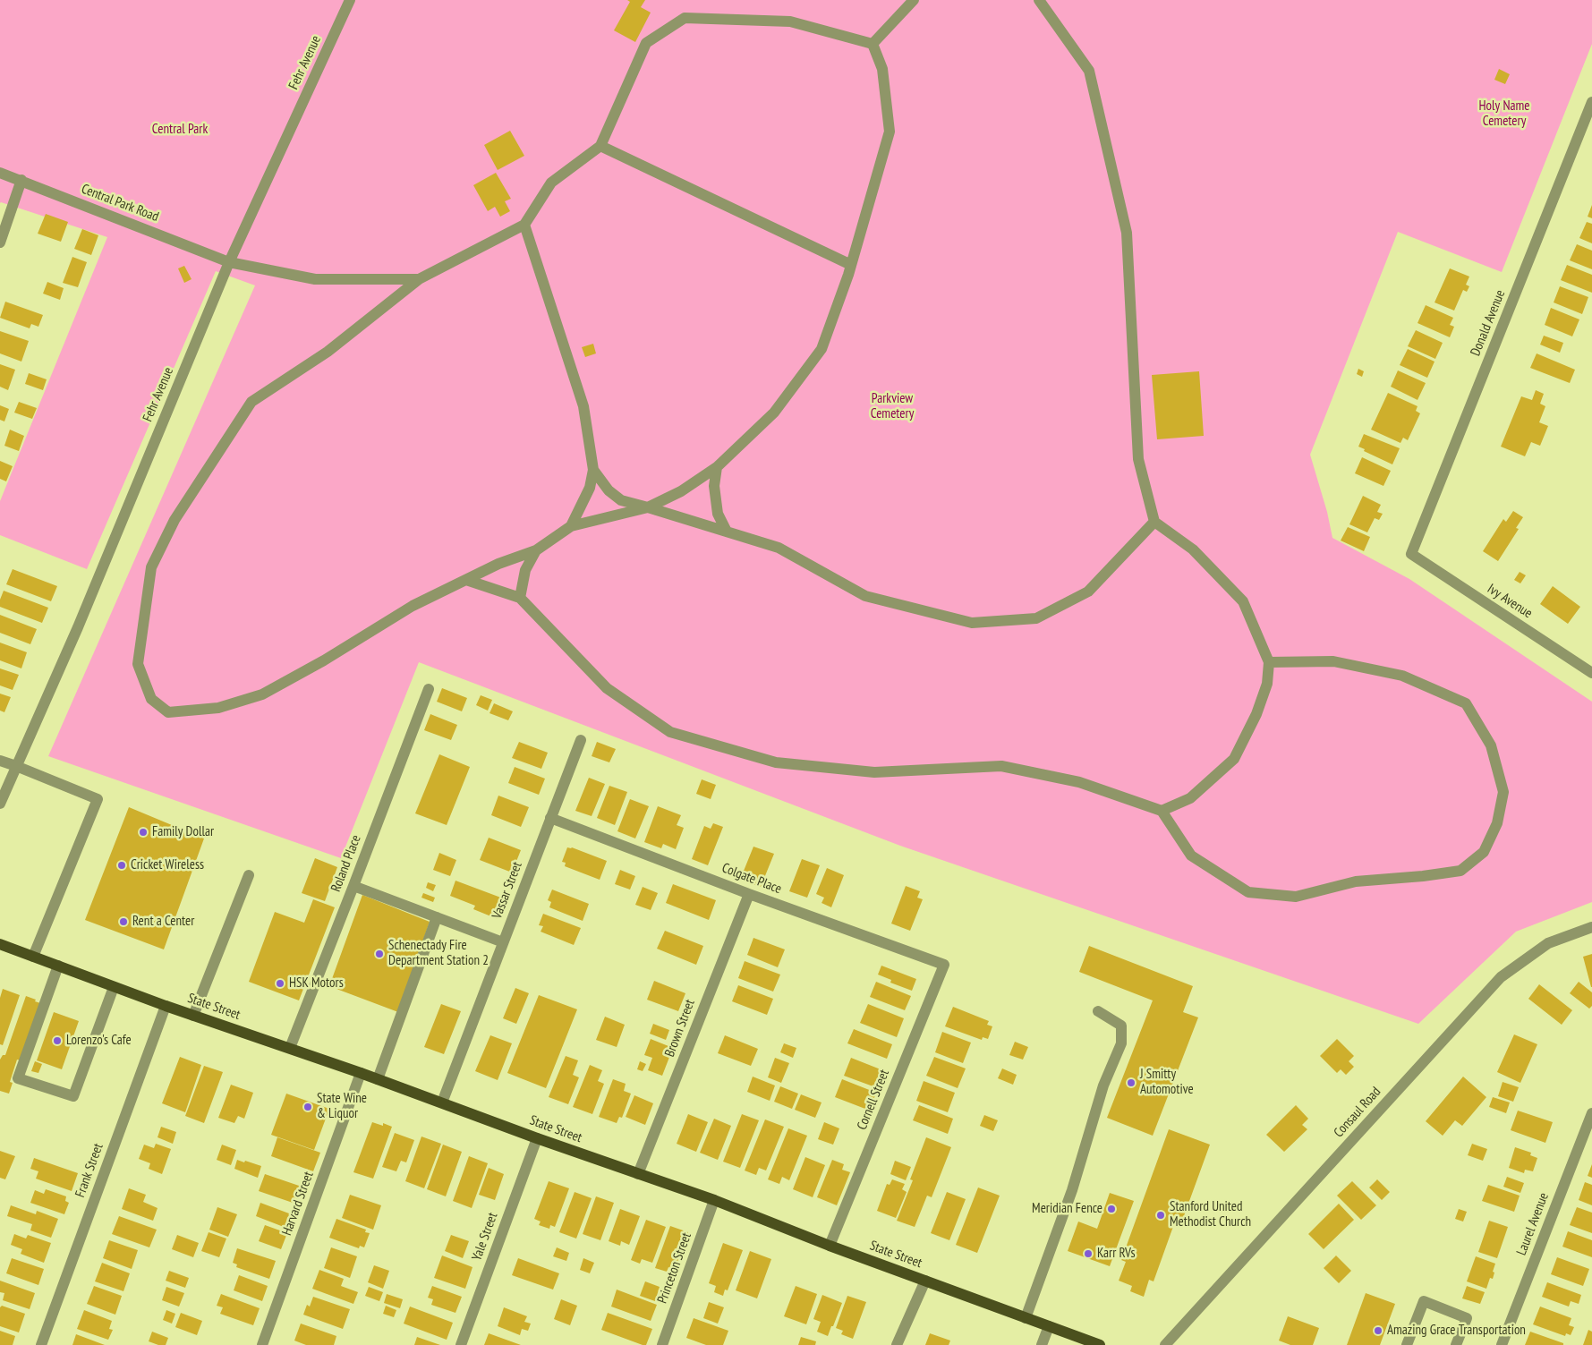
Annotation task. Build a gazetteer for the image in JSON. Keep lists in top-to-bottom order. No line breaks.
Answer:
{"streets":{"main road":["State Street"],"street":["Fehr Avenue","Central Park Road","Donald Avenue","Ivy Avenue","Roland Place","Colgate Place","Vassar Street","Brown Street","Cornell Street","Consaul Road","Frank Street","Harvard Street","Laurel Avenue","Yale Street","Princeton Street"]},"crossings":[["Fehr Avenue","Central Park Road"],["Donald Avenue","Ivy Avenue"],["Roland Place","State Street"],["Colgate Place","Vassar Street"],["Colgate Place","Brown Street"],["Colgate Place","Cornell Street"],["Vassar Street","State Street"],["State Street","Brown Street"],["State Street","Cornell Street"],["State Street","Frank Street"],["State Street","Harvard Street"],["State Street","Yale Street"],["State Street","Princeton Street"]],"parks":["Holy Name Cemetery","Central Park","Parkview Cemetery"],"places":["Family Dollar","Cricket Wireless","Rent a Center","Schenectady Fire Department Station 2","HSK Motors","Lorenzo's Cafe","J Smitty Automotive","State Wine & Liquor","Meridian Fence","Stanford United Methodist Church","Karr RVs","Amazing Grace Transportation"]}
